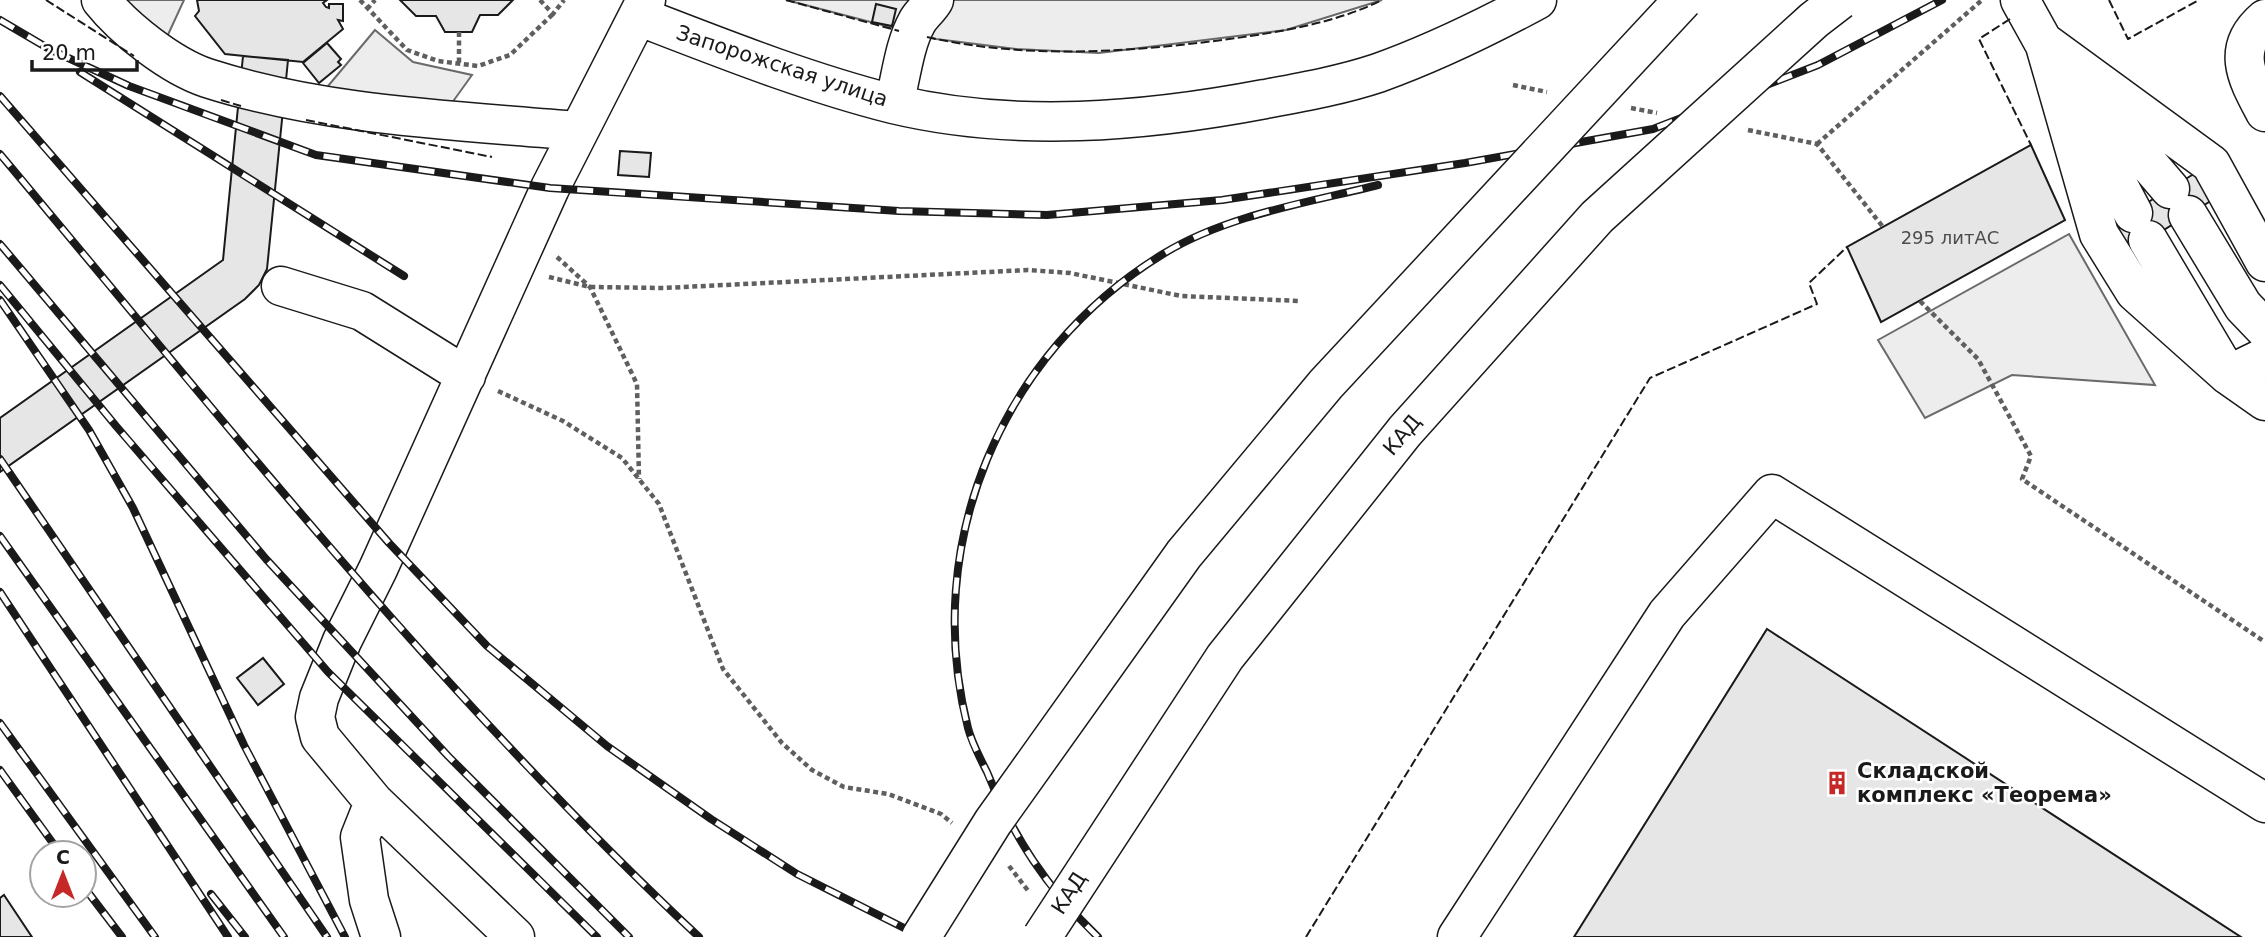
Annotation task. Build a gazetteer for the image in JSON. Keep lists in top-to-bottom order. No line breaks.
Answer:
{"streets":{"main road":["Запорожская улица","КАД"]},"places":{"building":["Складской комплекс «Теорема»"]},"house_numbers":["295 литАС"],"scale_bar":"20 m","north":"top"}
